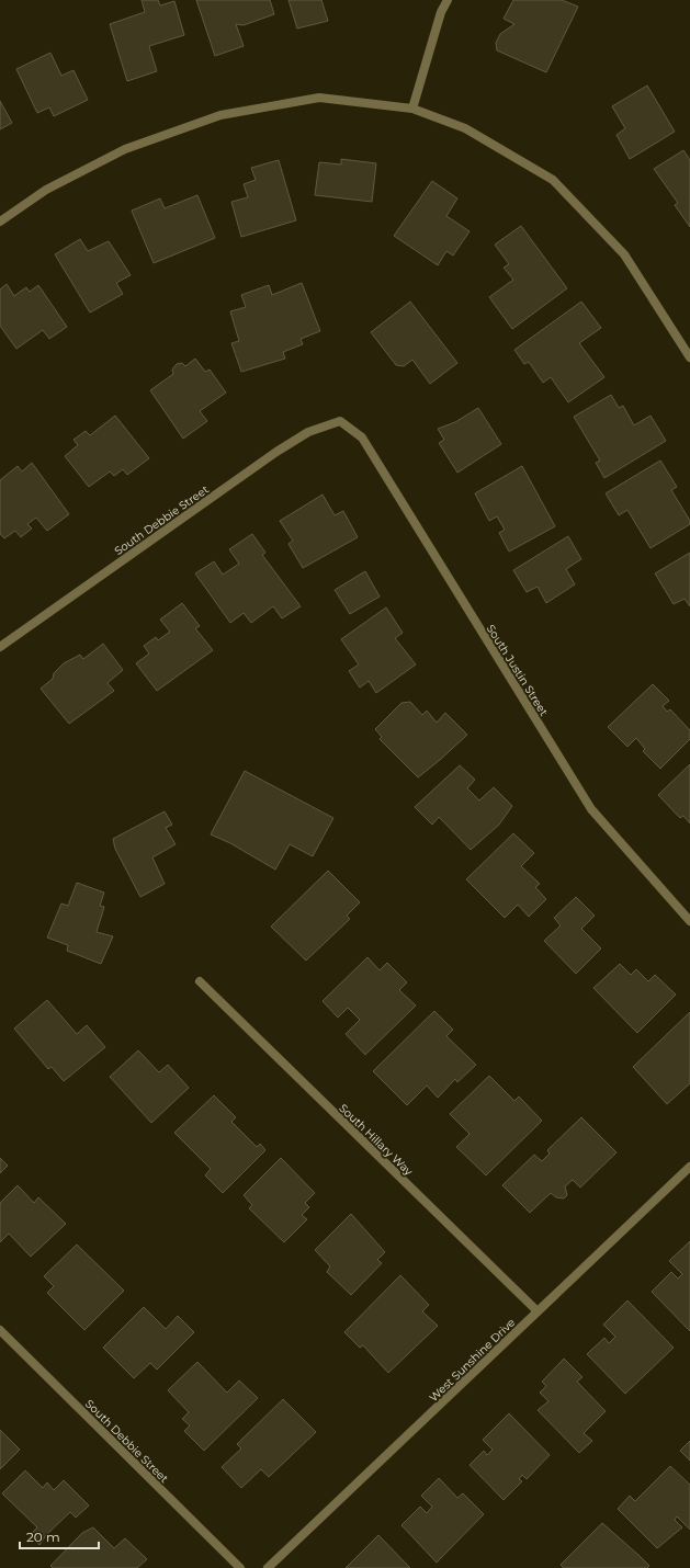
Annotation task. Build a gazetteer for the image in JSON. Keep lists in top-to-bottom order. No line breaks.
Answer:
{"streets":{"street":["South Debbie Street","South Justin Street","South Hillary Way","West Sunshine Drive"]},"crossings":[["South Debbie Street","South Justin Street"],["South Hillary Way","West Sunshine Drive"]],"scale_bar":"20 m"}
